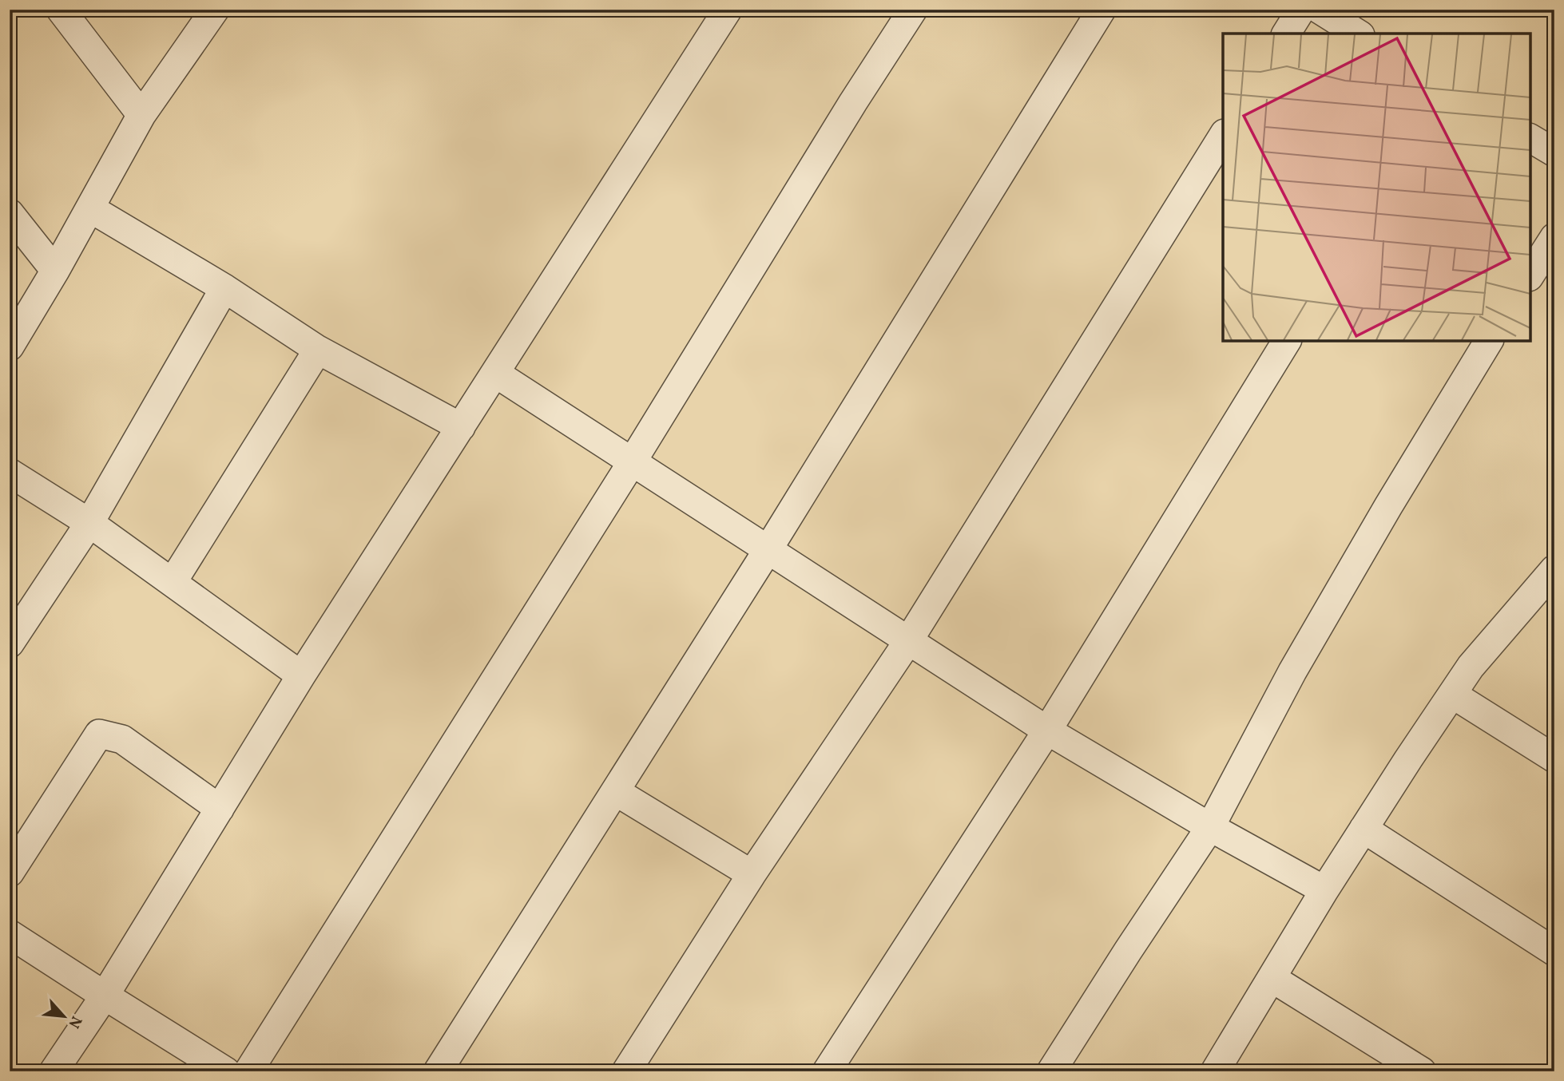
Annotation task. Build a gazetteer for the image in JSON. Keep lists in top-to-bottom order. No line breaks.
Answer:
{"north":"bottom right"}
